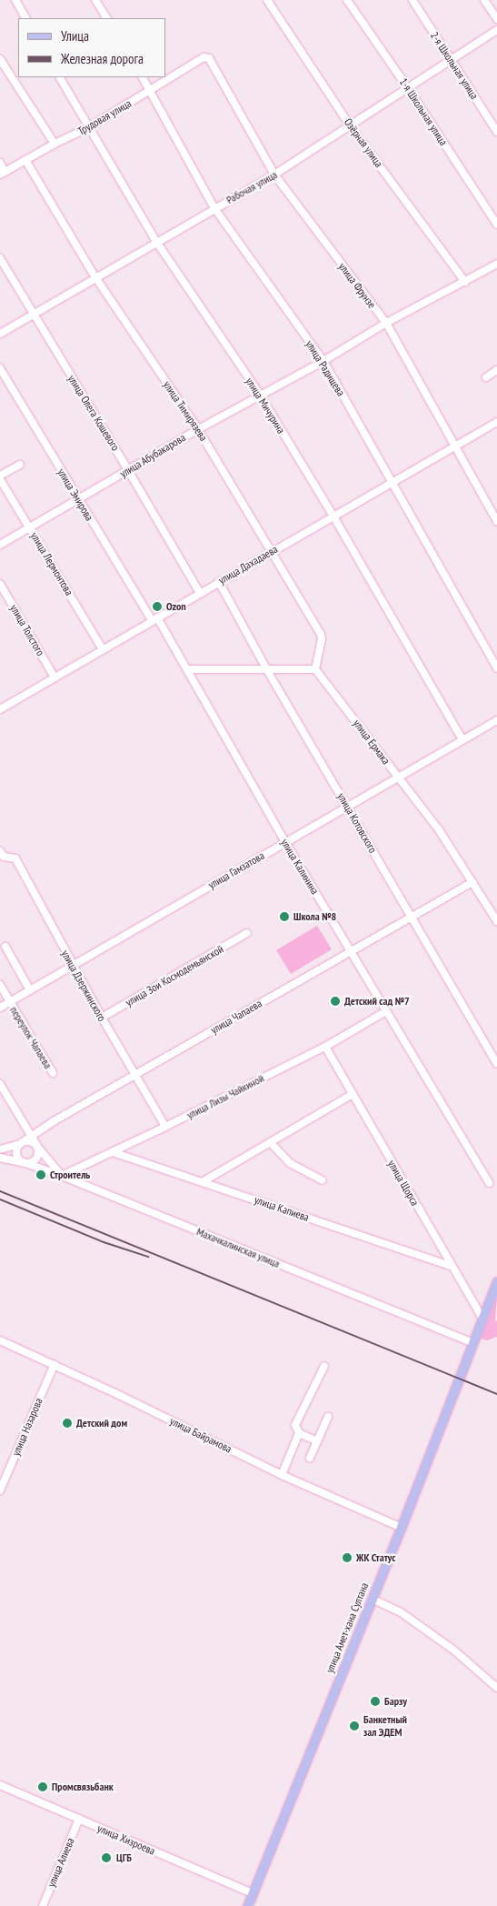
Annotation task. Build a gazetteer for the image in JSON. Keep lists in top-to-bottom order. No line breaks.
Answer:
{"streets":{"main road":["улица Амет-хана Султана"],"street":["2-я Школьная улица","1-я Школьная улица","Трудовая улица","Озёрная улица","Рабочая улица","улица Фрунзе","улица Радищева","улица Мичурина","улица Тимирязева","улица Олега Кошевого","улица Абубакарова","улица Эмирова","улица Лермонтова","улица Дахадаева","улица Толстого","улица Ермака","улица Котовского","улица Калинина","улица Гамзатова","улица Зои Космодемьянской","улица Дзержинского","улица Чапаева","переулок Чапаева","улица Лизы Чайкиной","улица Щорса","улица Капиева","Махачкалинская улица","улица Назарова","улица Байрамова","улица Хизроева","улица Алиева"]},"crossings":[["2-я Школьная улица","Рабочая улица"],["1-я Школьная улица","Рабочая улица"],["Трудовая улица","улица Фрунзе"],["Трудовая улица","улица Радищева"],["Трудовая улица","улица Мичурина"],["Трудовая улица","улица Тимирязева"],["Озёрная улица","Рабочая улица"],["Озёрная улица","улица Абубакарова"],["Рабочая улица","улица Фрунзе"],["Рабочая улица","улица Радищева"],["Рабочая улица","улица Мичурина"],["Рабочая улица","улица Тимирязева"],["Рабочая улица","улица Олега Кошевого"],["улица Фрунзе","улица Абубакарова"],["улица Фрунзе","улица Дахадаева"],["улица Радищева","улица Абубакарова"],["улица Радищева","улица Дахадаева"],["улица Мичурина","улица Абубакарова"],["улица Мичурина","улица Дахадаева"],["улица Мичурина","улица Гамзатова"],["улица Тимирязева","улица Абубакарова"],["улица Тимирязева","улица Дахадаева"],["улица Тимирязева","улица Ермака"],["улица Олега Кошевого","улица Абубакарова"],["улица Олега Кошевого","улица Дахадаева"],["улица Абубакарова","улица Эмирова"],["улица Абубакарова","улица Лермонтова"],["улица Эмирова","улица Дахадаева"],["улица Эмирова","улица Калинина"],["улица Лермонтова","улица Дахадаева"],["улица Дахадаева","улица Толстого"],["улица Дахадаева","улица Котовского"],["улица Дахадаева","улица Калинина"],["улица Ермака","улица Гамзатова"],["улица Ермака","улица Чапаева"],["улица Котовского","улица Гамзатова"],["улица Котовского","улица Чапаева"],["улица Калинина","улица Гамзатова"],["улица Калинина","улица Чапаева"],["улица Калинина","улица Лизы Чайкиной"],["улица Гамзатова","улица Дзержинского"],["улица Гамзатова","переулок Чапаева"],["улица Зои Космодемьянской","улица Дзержинского"],["улица Дзержинского","улица Чапаева"],["улица Дзержинского","улица Лизы Чайкиной"],["улица Чапаева","Махачкалинская улица"],["улица Лизы Чайкиной","улица Щорса"],["улица Лизы Чайкиной","улица Капиева"],["улица Лизы Чайкиной","Махачкалинская улица"],["улица Щорса","улица Капиева"],["улица Щорса","улица Амет-хана Султана"],["Махачкалинская улица","улица Амет-хана Султана"],["улица Назарова","улица Байрамова"],["улица Байрамова","улица Амет-хана Султана"],["улица Амет-хана Султана","улица Хизроева"],["улица Хизроева","улица Алиева"]],"places":["Ozon","Школа №8","Детский сад №7","Строитель","Детский дом","ЖК Статус","Барзу","Банкетный зал ЭДЕМ","Промсвязьбанк","ЦГБ"],"legend":["Улица","Железная дорога"]}
